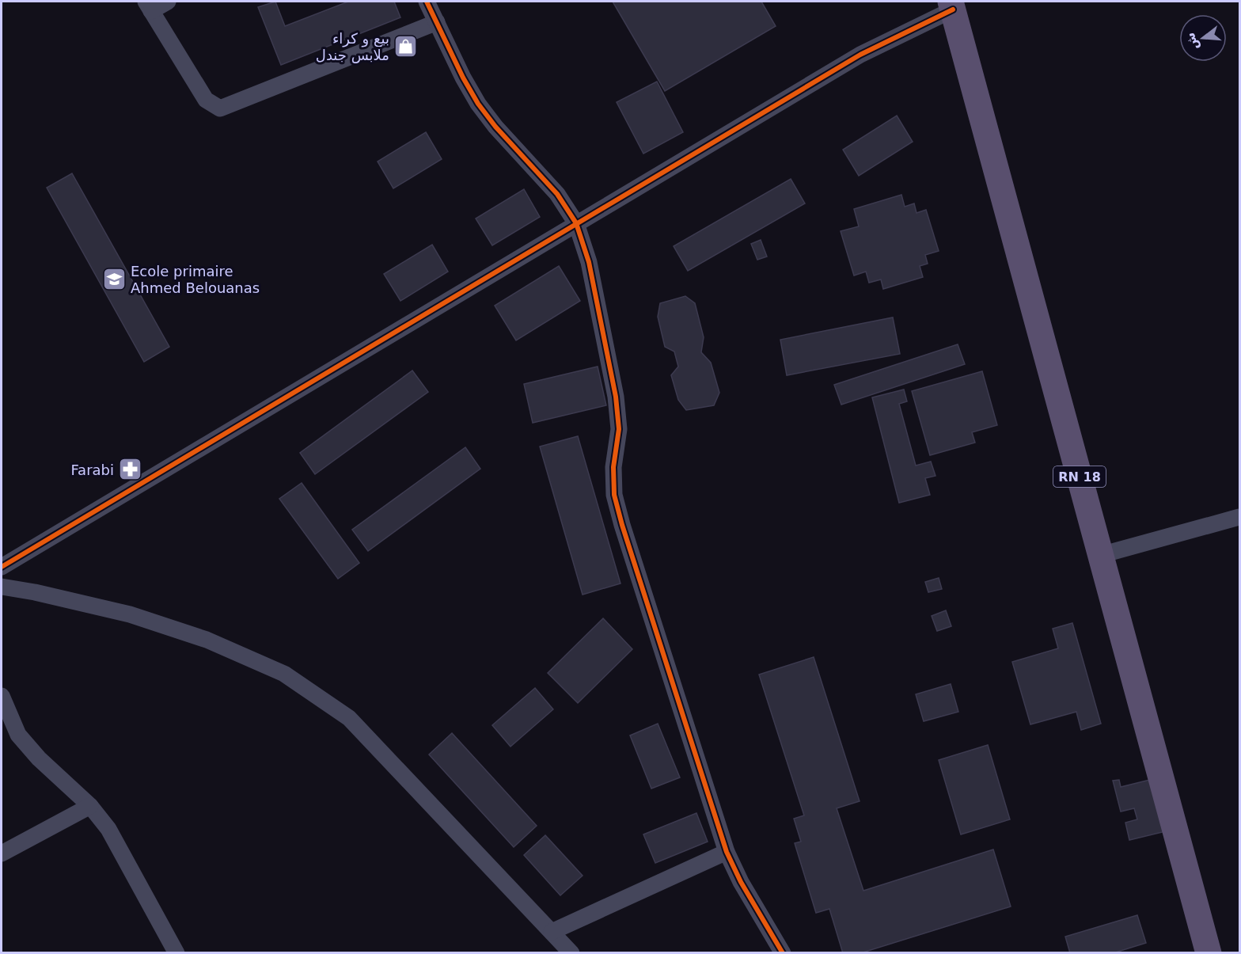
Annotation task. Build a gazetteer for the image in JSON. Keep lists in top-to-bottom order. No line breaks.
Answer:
{"streets":{"main road":["RN 18"]},"places":{"shop":["بيع و كراء ملابس جندل"],"school or university":["Ecole primaire Ahmed Belouanas"],"pharmacy":["Farabi"]},"north":"left"}
